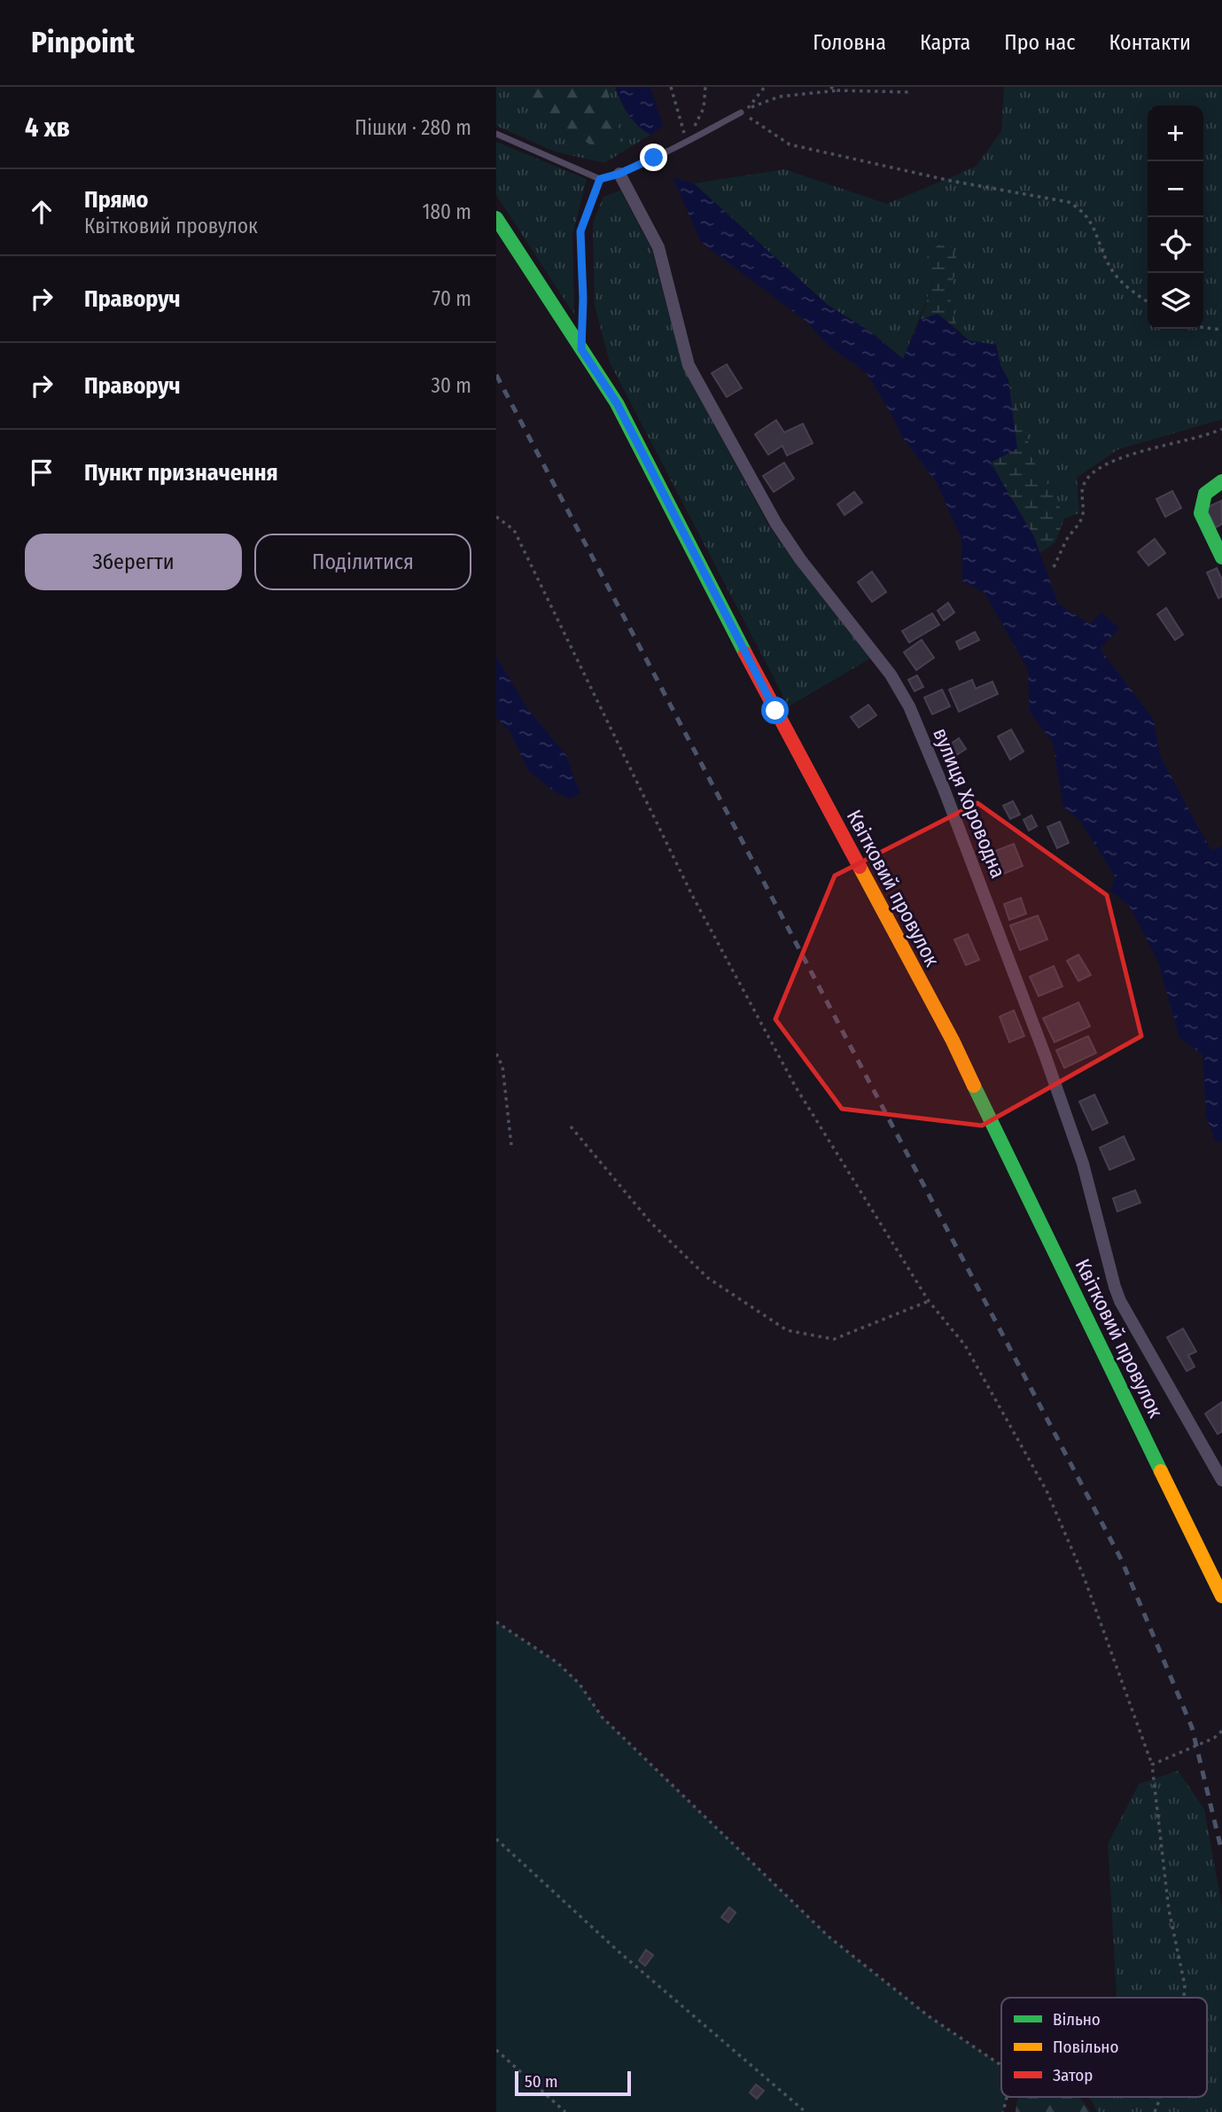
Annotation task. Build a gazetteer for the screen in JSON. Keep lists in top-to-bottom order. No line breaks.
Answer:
{"streets":{"street":["вулиця Хороводна","Квітковий провулок"]},"legend":["Вільно","Повільно","Затор"],"scale_bar":"50 m","page":{"header":"Pinpoint","nav":["Головна","Карта","Про нас","Контакти"],"heading":["4 хв","Пішки · 280 m"],"map_buttons":["+","−"],"list":[["Прямо","Квітковий провулок","180 m"],["Праворуч","70 m"],["Праворуч","30 m"],"Пункт призначення"],"buttons":["Зберегти","Поділитися"],"scale":"50 m"}}
